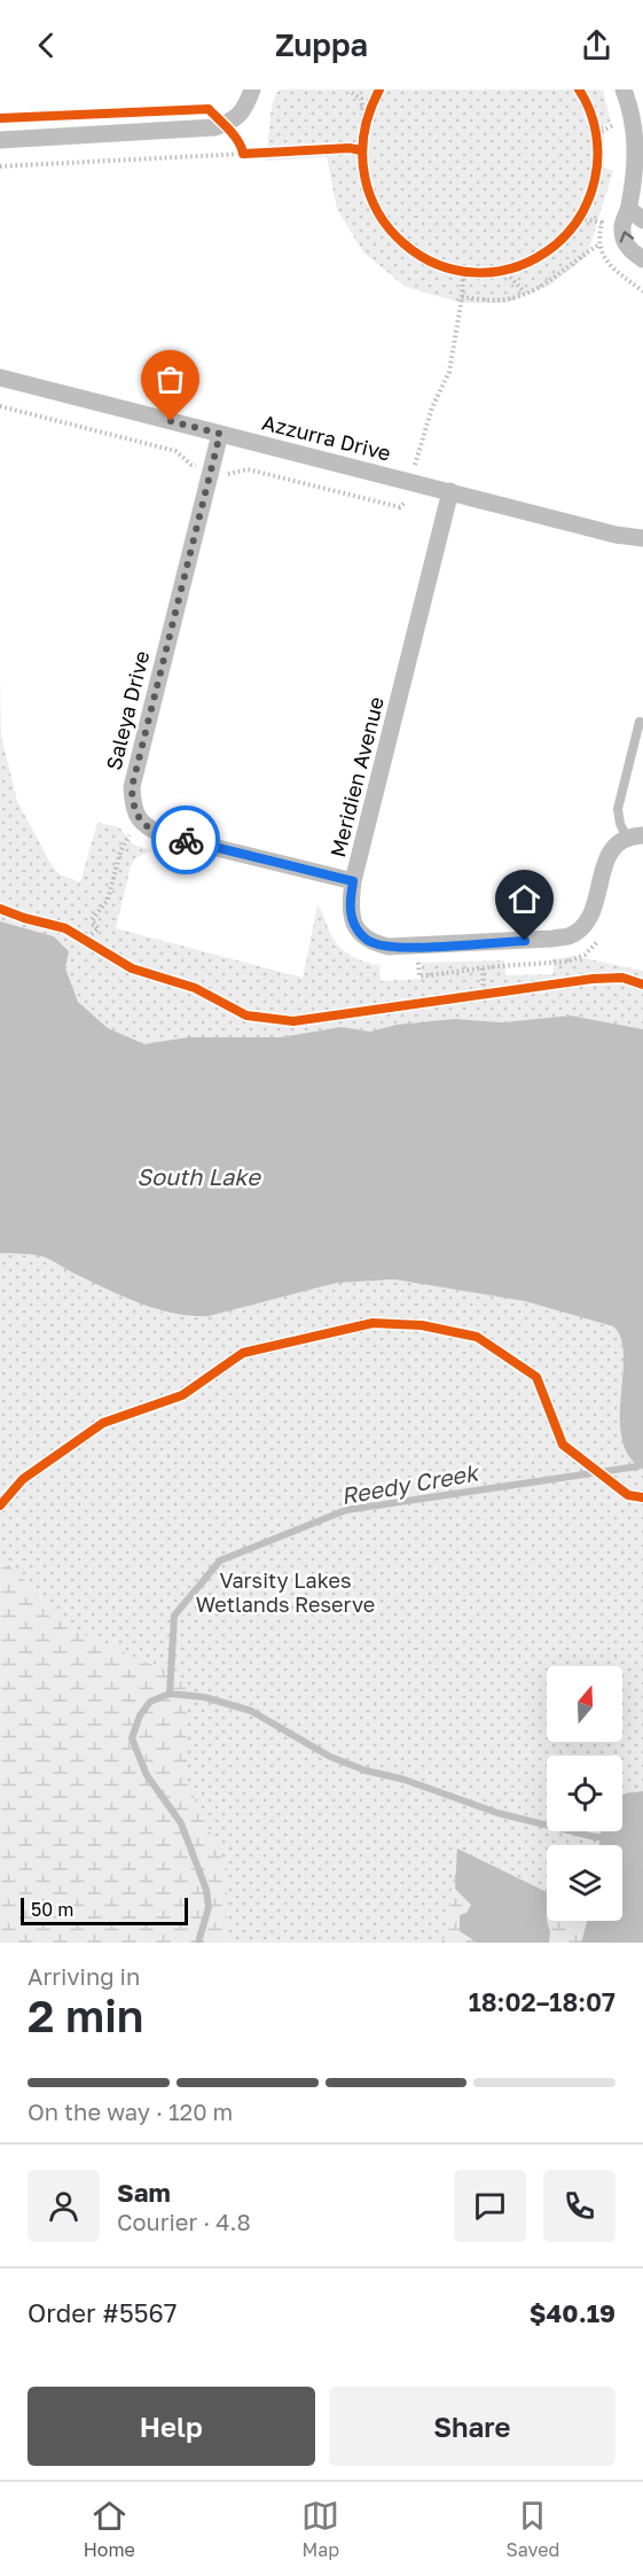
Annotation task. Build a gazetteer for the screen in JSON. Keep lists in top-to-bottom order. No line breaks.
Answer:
{"streets":{"street":["Azzurra Drive","Saleya Drive","Meridien Avenue"]},"crossings":[["Azzurra Drive","Saleya Drive"],["Azzurra Drive","Meridien Avenue"]],"water":["South Lake","Reedy Creek"],"parks":["Varsity Lakes Wetlands Reserve"],"scale_bar":"50 m","north":"top","page":{"header":"Zuppa","scale":"50 m","heading":["2 min","Arriving in","18:02–18:07"],"panel":["Sam","Courier · 4.8","Order #5567","$40.19"],"bar":"On the way · 120 m","buttons":["Help","Share"],"tabs":["Home","Map","Saved"]}}
